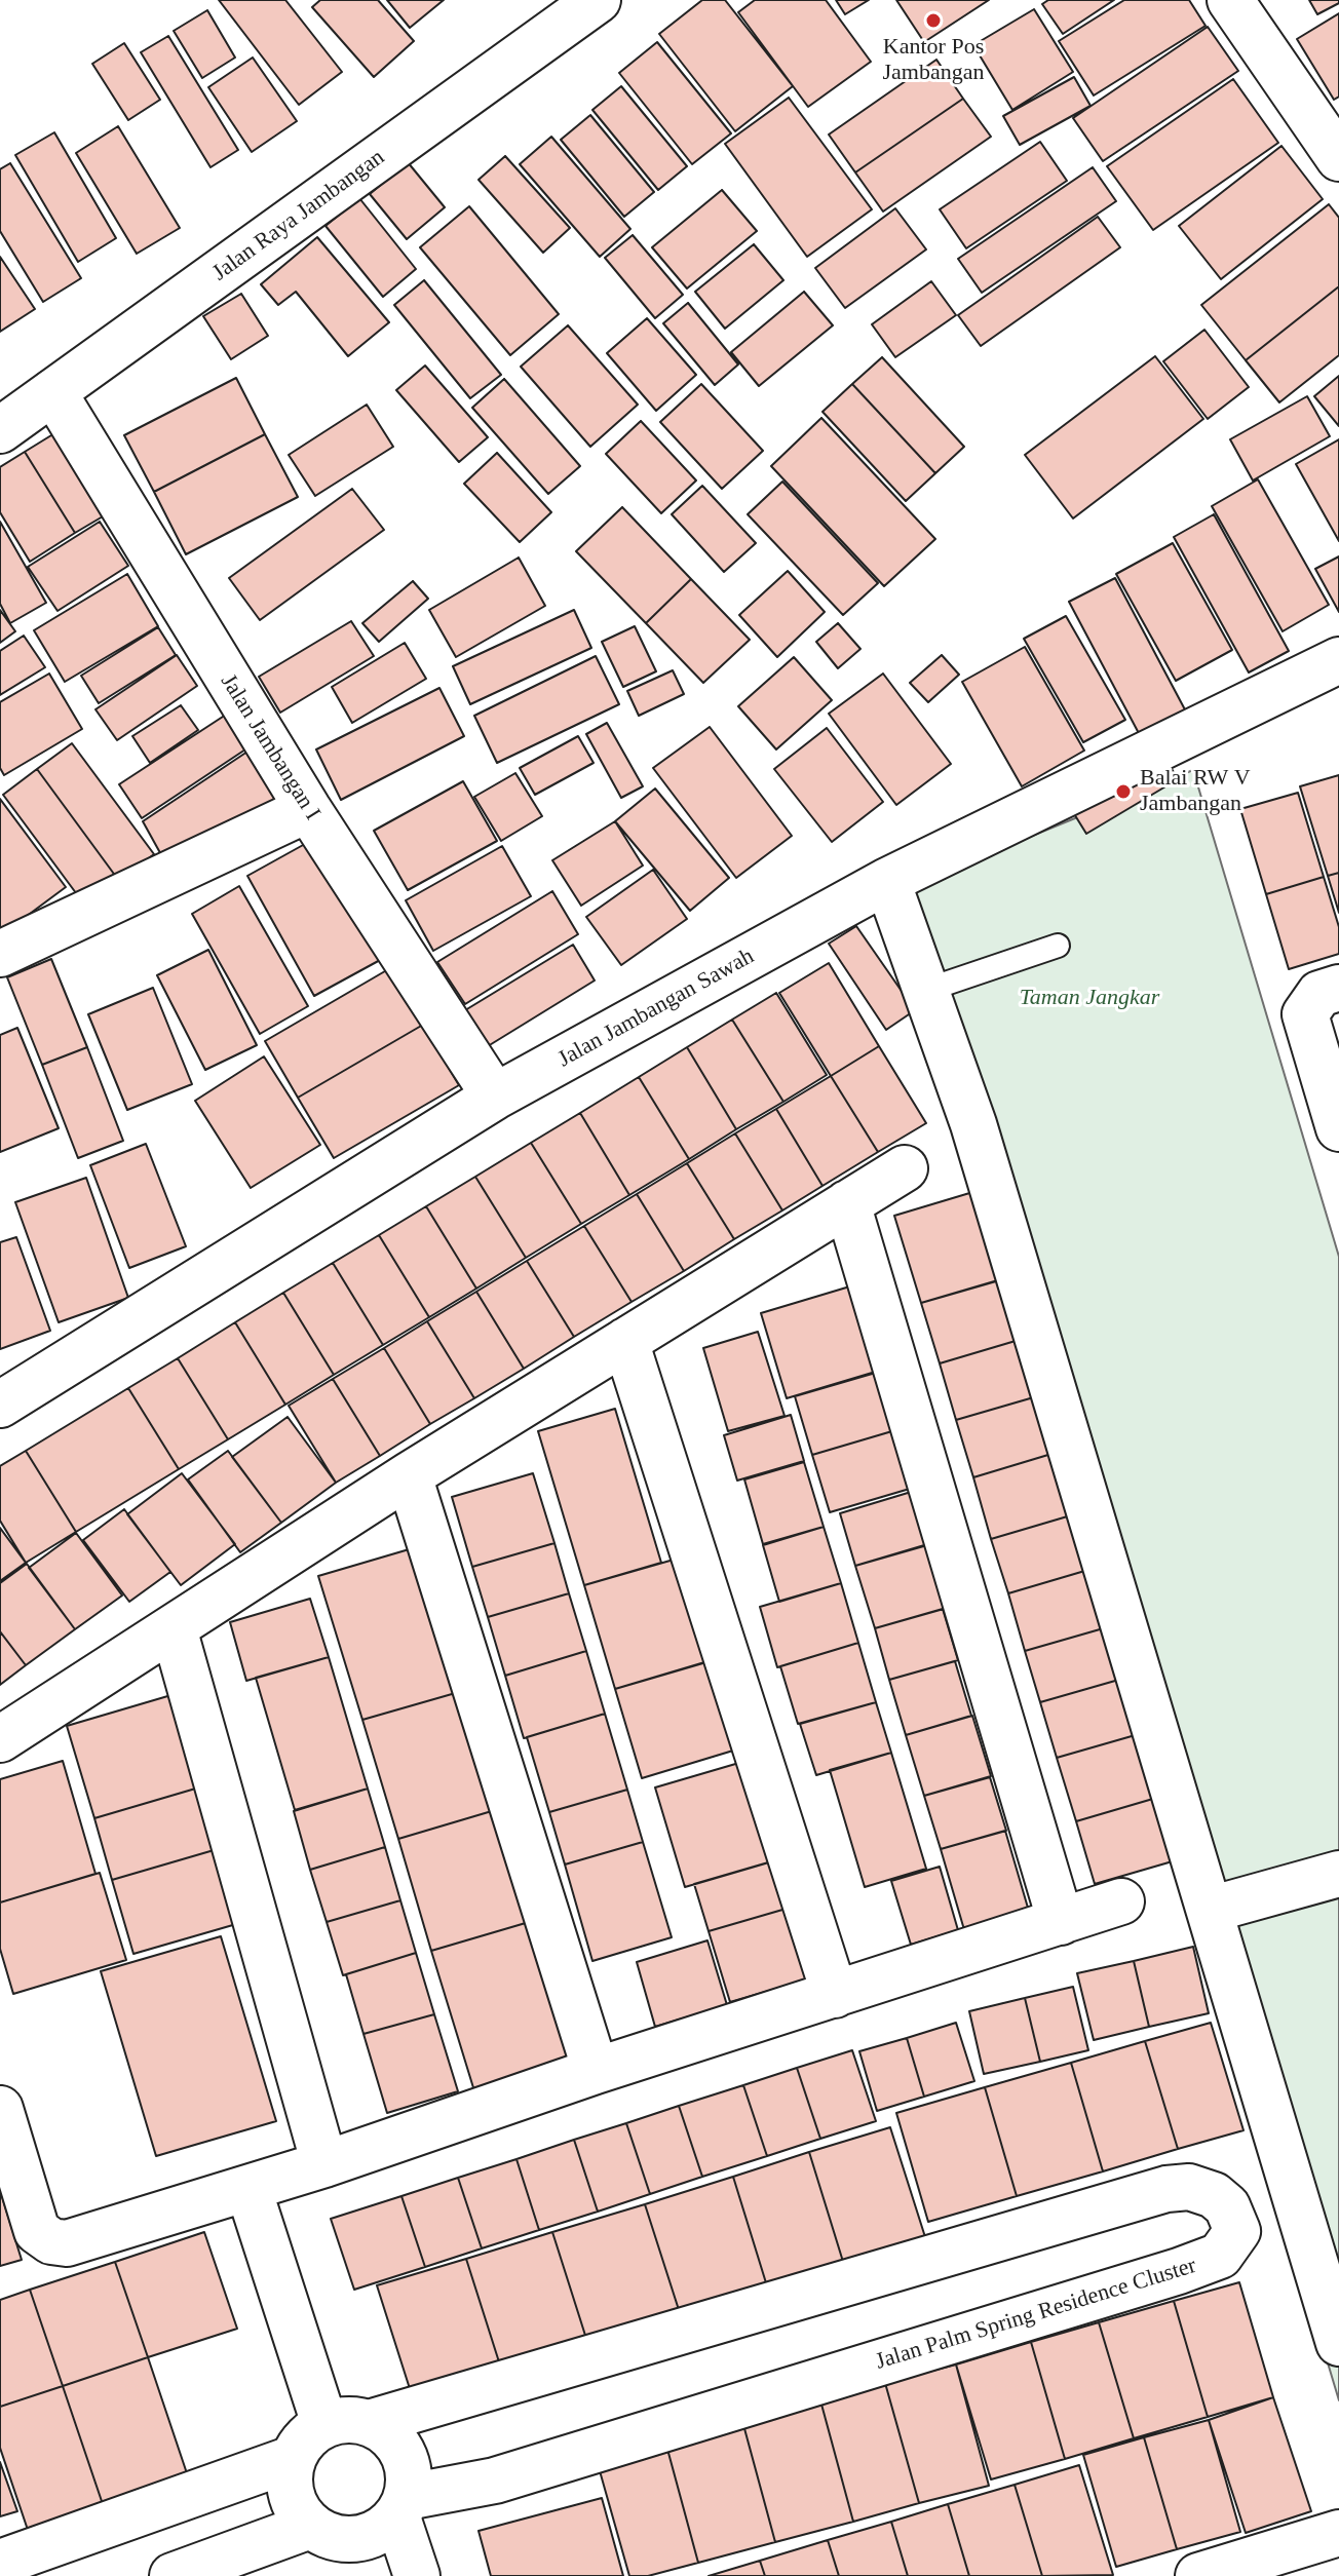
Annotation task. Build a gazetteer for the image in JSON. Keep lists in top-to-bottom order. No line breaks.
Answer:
{"streets":{"street":["Jalan Raya Jambangan","Jalan Jambangan I","Jalan Jambangan Sawah","Jalan Palm Spring Residence Cluster"]},"crossings":[["Jalan Raya Jambangan","Jalan Jambangan I"],["Jalan Jambangan I","Jalan Jambangan Sawah"]],"parks":["Taman Jangkar"],"places":["Kantor Pos Jambangan","Balai RW V Jambangan"]}
